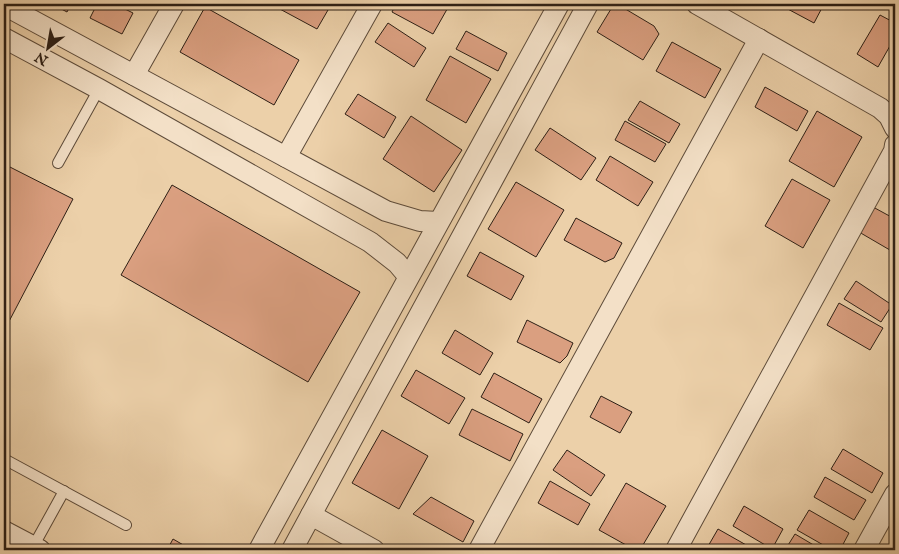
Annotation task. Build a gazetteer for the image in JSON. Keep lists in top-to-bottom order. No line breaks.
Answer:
{"north":"bottom left"}
